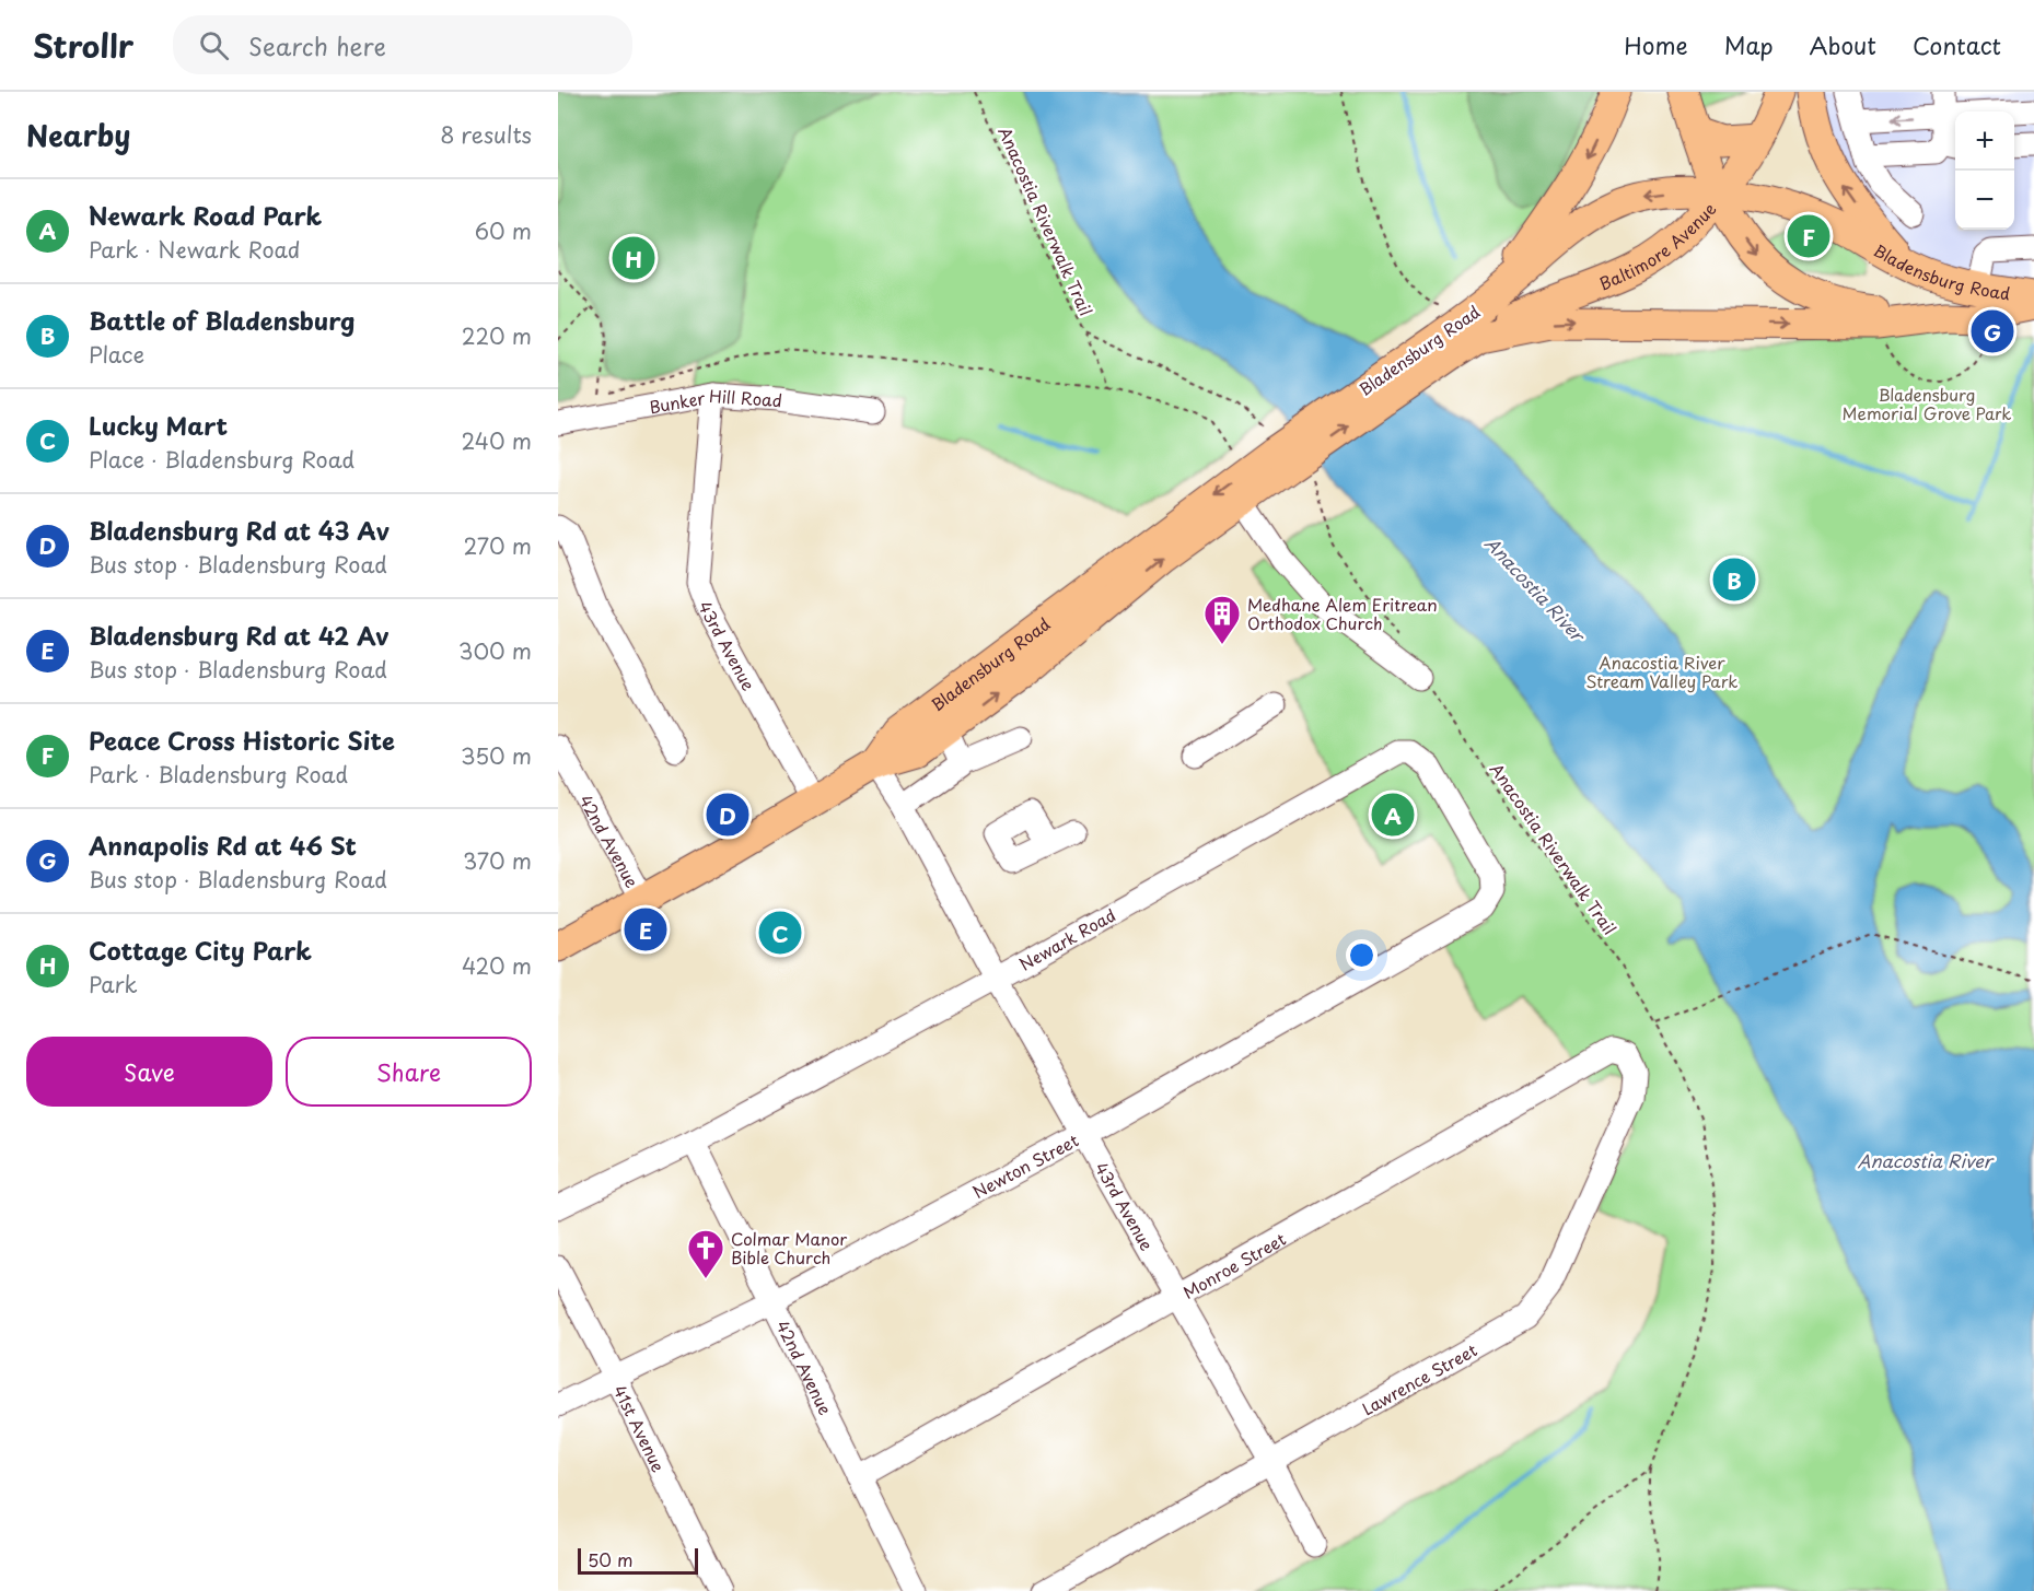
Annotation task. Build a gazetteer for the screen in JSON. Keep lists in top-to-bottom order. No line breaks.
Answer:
{"streets":{"main road":["Baltimore Avenue","Bladensburg Road"],"street":["Bunker Hill Road","43rd Avenue","42nd Avenue","Newark Road","Newton Street","Monroe Street","Lawrence Street","41st Avenue"],"path":["Anacostia Riverwalk Trail"]},"crossings":[["Anacostia Riverwalk Trail","Bladensburg Road"],["Baltimore Avenue","Bladensburg Road"],["Bladensburg Road","43rd Avenue"],["Bladensburg Road","42nd Avenue"],["Bunker Hill Road","43rd Avenue"],["43rd Avenue","Newark Road"],["43rd Avenue","Newton Street"],["43rd Avenue","Monroe Street"],["43rd Avenue","Lawrence Street"],["42nd Avenue","Newark Road"],["42nd Avenue","Newton Street"],["42nd Avenue","Monroe Street"],["Newark Road","Newton Street"],["Newton Street","41st Avenue"],["Monroe Street","Lawrence Street"]],"water":["Anacostia River"],"parks":["Bladensburg Memorial Grove Park","Anacostia River Stream Valley Park"],"places":{"building":["Medhane Alem Eritrean Orthodox Church"],"church":["Colmar Manor Bible Church"]},"scale_bar":"50 m","page":{"header":"Strollr","search":"Search here","nav":["Home","Map","About","Contact"],"heading":["Nearby","8 results"],"map_buttons":["+","−"],"list":[{"mark":"A","name":"Newark Road Park","note":"Park · Newark Road","value":"60 m"},{"mark":"B","name":"Battle of Bladensburg","note":"Place","value":"220 m"},{"mark":"C","name":"Lucky Mart","note":"Place · Bladensburg Road","value":"240 m"},{"mark":"D","name":"Bladensburg Rd at 43 Av","note":"Bus stop · Bladensburg Road","value":"270 m"},{"mark":"E","name":"Bladensburg Rd at 42 Av","note":"Bus stop · Bladensburg Road","value":"300 m"},{"mark":"F","name":"Peace Cross Historic Site","note":"Park · Bladensburg Road","value":"350 m"},{"mark":"G","name":"Annapolis Rd at 46 St","note":"Bus stop · Bladensburg Road","value":"370 m"},{"mark":"H","name":"Cottage City Park","note":"Park","value":"420 m"}],"pins":["F","H","G","B","A","D","E","C"],"buttons":["Save","Share"],"scale":"50 m"}}
